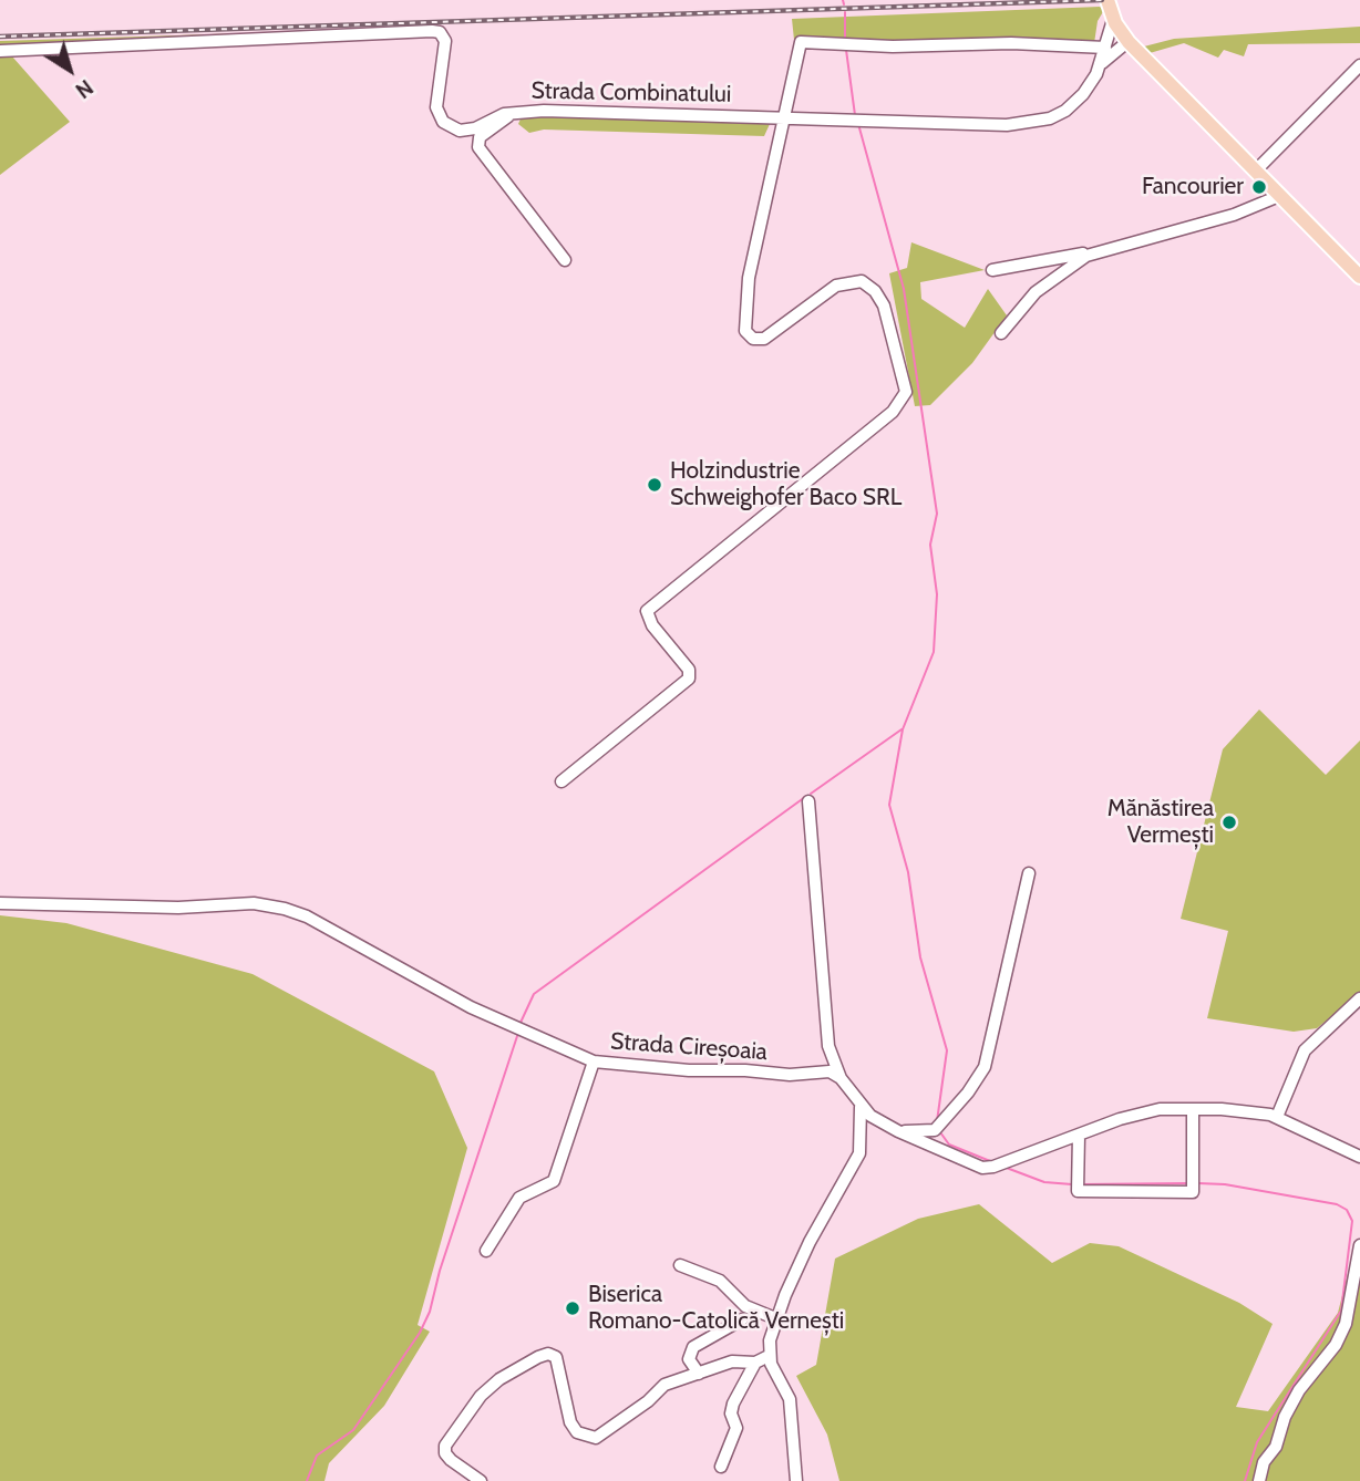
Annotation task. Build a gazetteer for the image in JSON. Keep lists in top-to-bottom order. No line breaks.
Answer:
{"streets":{"street":["Strada Combinatului","Strada Cireșoaia"]},"places":["Fancourier","Holzindustrie Schweighofer Baco SRL","Mănăstirea Vermești","Biserica Romano-Catolică Vernești"],"north":"bottom right"}
